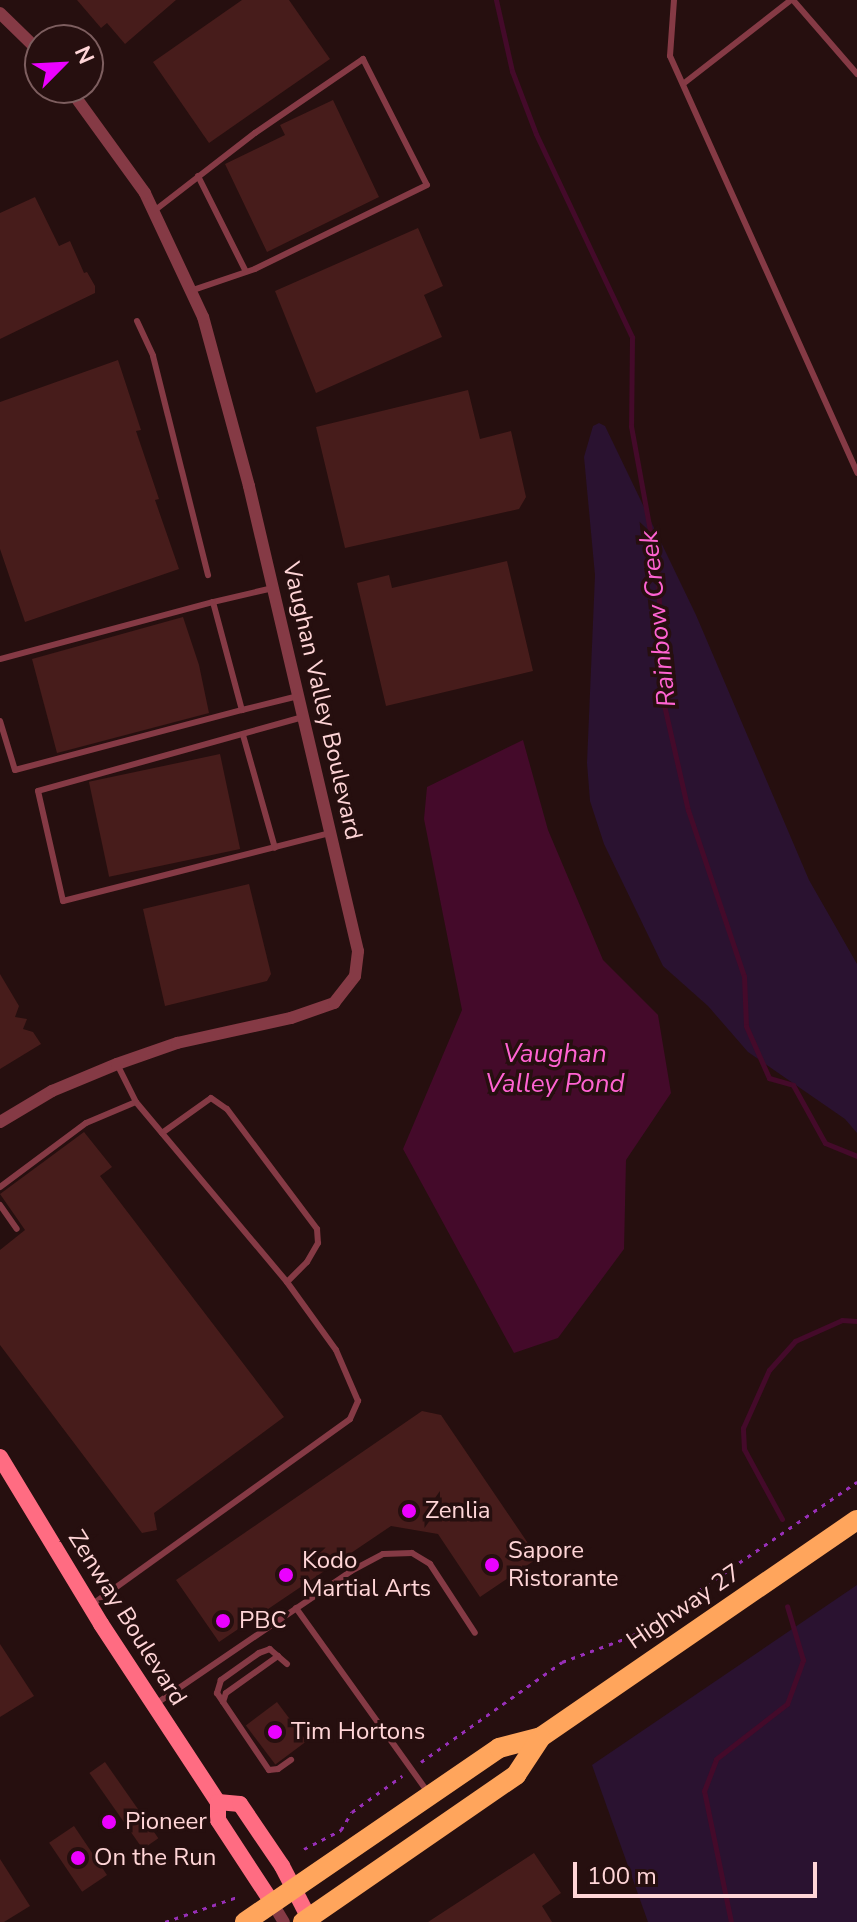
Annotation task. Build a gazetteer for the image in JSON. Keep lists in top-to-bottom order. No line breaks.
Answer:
{"streets":{"main road":["Highway 27"],"street":["Vaughan Valley Boulevard","Zenway Boulevard"]},"crossings":[["Highway 27","Zenway Boulevard"]],"water":["Rainbow Creek","Vaughan Valley Pond"],"places":["Zenlia","Sapore Ristorante","Kodo Martial Arts","PBC","Tim Hortons","Pioneer","On the Run"],"scale_bar":"100 m","north":"top right"}
